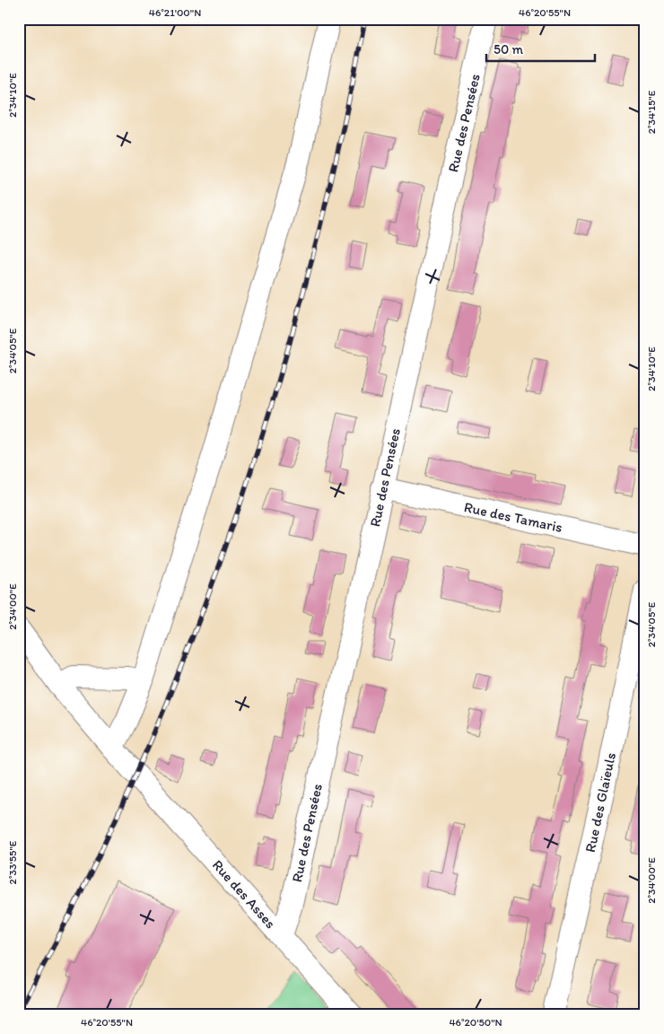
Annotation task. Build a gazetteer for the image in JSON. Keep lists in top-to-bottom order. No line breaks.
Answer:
{"streets":{"street":["Rue des Pensées","Rue des Tamaris","Rue des Glaïeuls","Rue des Asses"]},"crossings":[["Rue des Pensées","Rue des Tamaris"],["Rue des Pensées","Rue des Asses"]],"scale_bar":"50 m","coordinates":["46°21'00\"N","46°20'55\"N","2°34'10\"E","2°34'15\"E","2°34'05\"E","2°34'00\"E","2°33'55\"E","46°20'50\"N"]}
